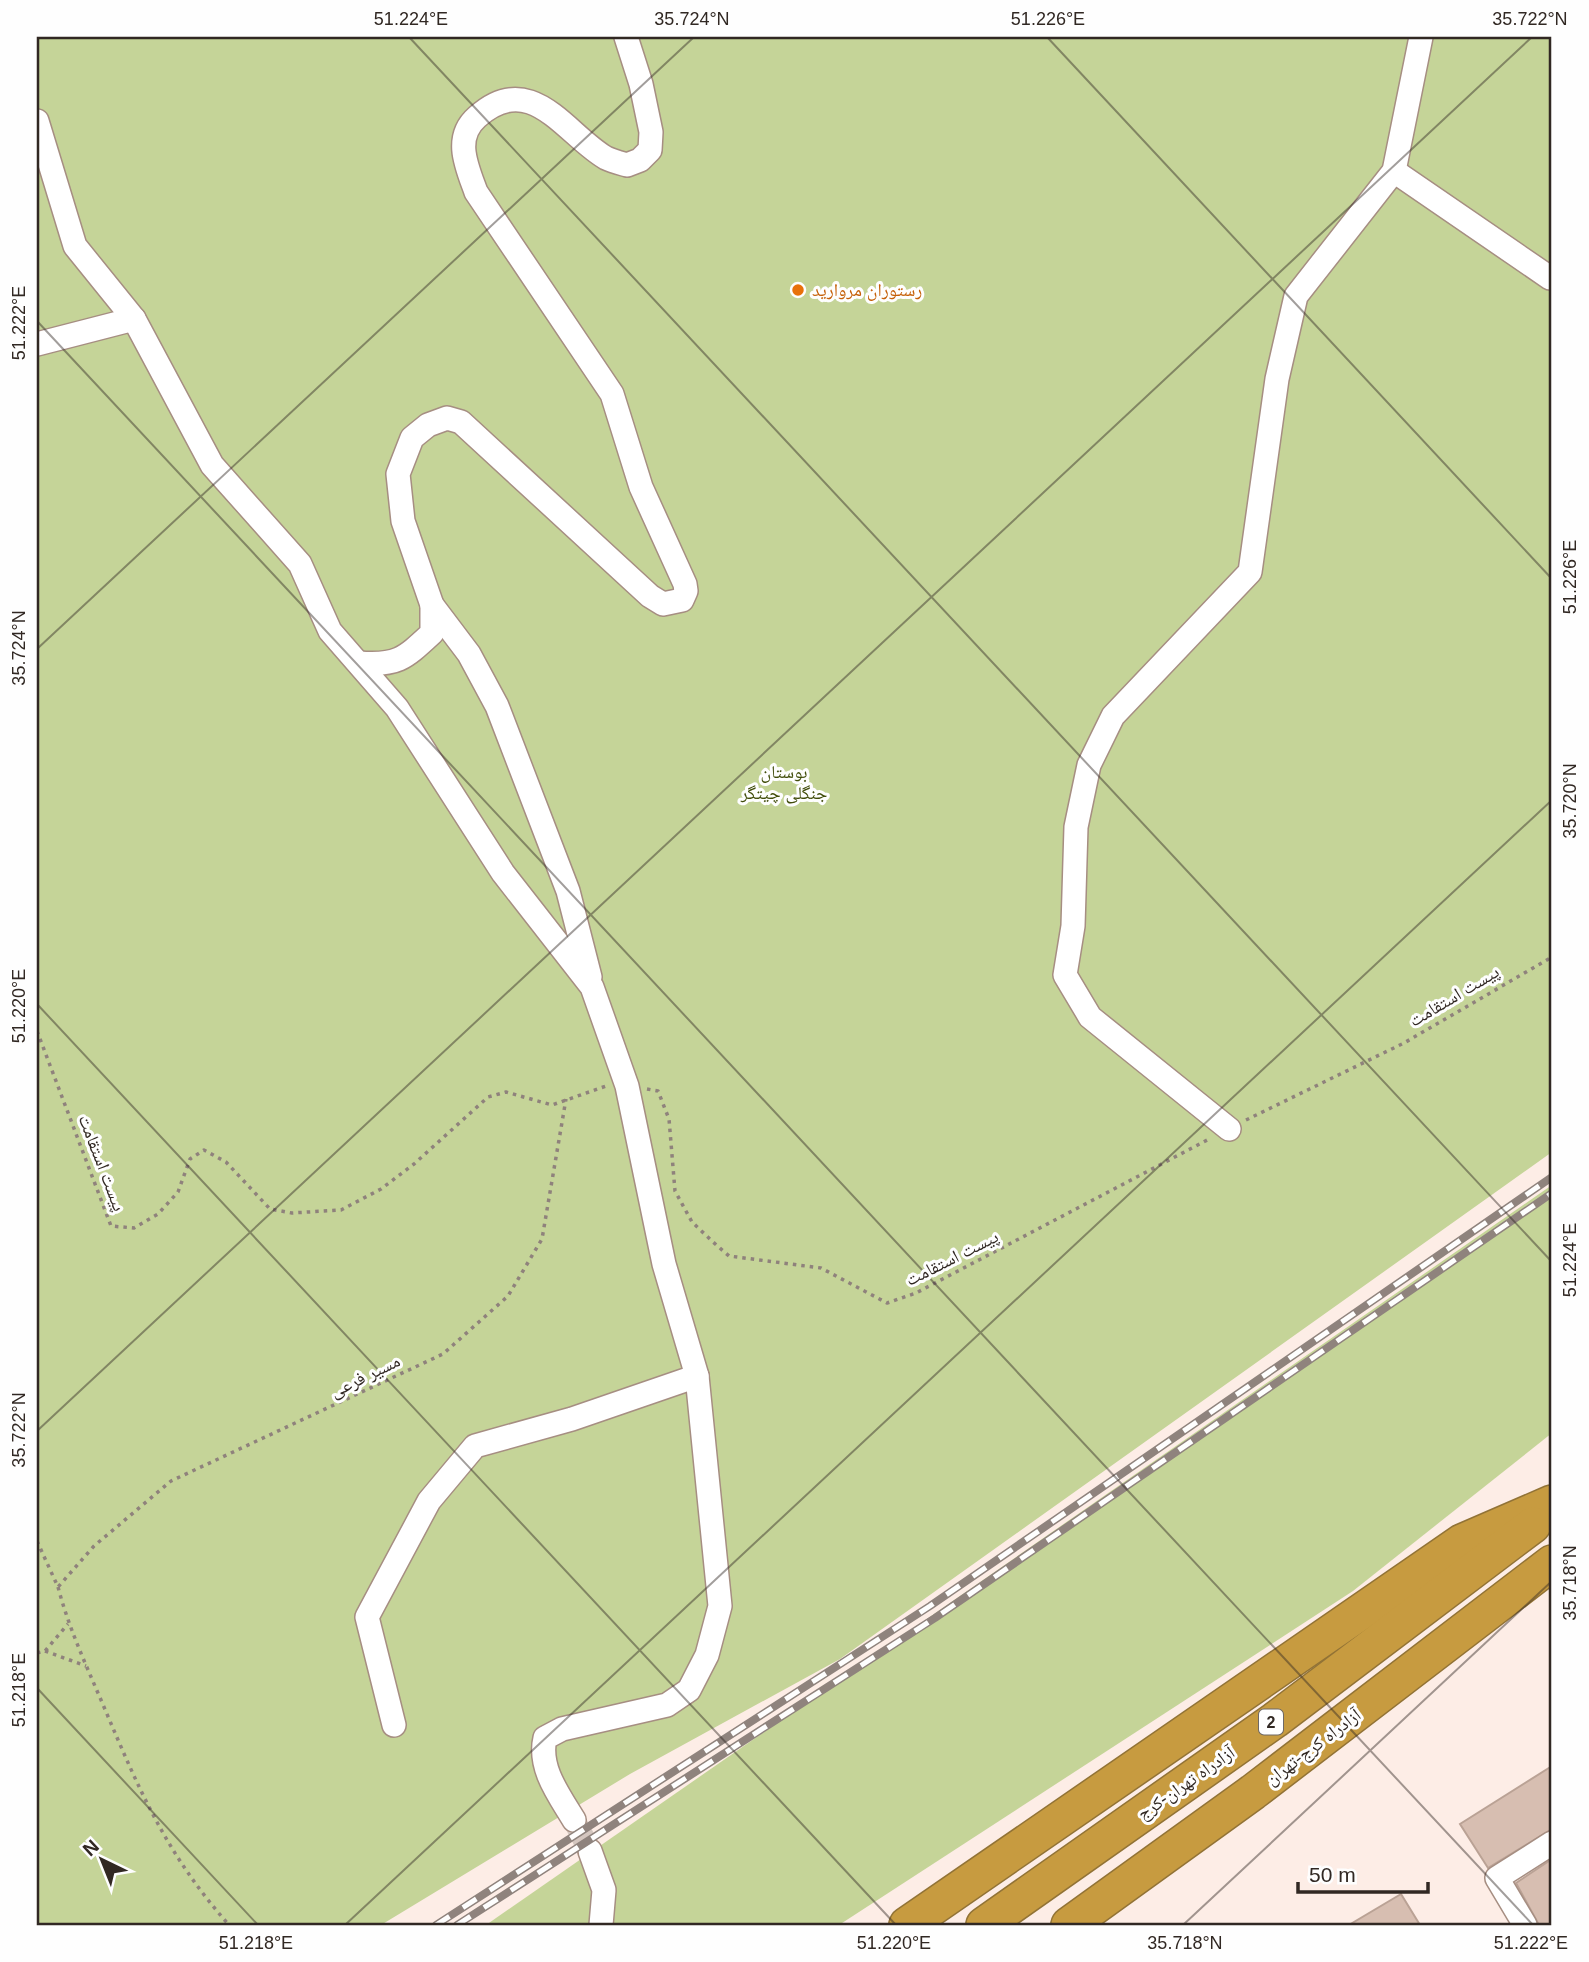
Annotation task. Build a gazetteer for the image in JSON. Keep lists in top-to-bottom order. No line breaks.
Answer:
{"streets":{"highway":["2","آزادراه کرج-تهران","آزادراه تهران-کرج"],"path":["پیست استقامت","مسیر فرعی"]},"crossings":[["پیست استقامت","مسیر فرعی"]],"parks":["بوستان جنگلی چیتگر"],"places":["رستوران مروارید"],"scale_bar":"50 m","north":"top left","coordinates":["51.224°E","35.724°N","51.226°E","35.722°N","51.222°E","35.720°N","51.220°E","35.718°N","51.218°E"]}
